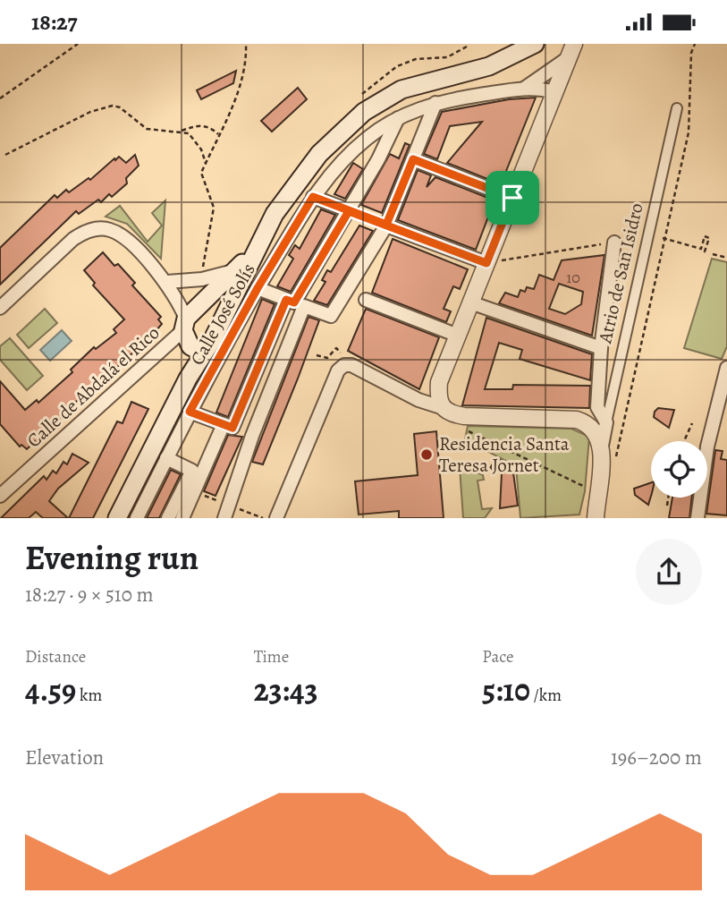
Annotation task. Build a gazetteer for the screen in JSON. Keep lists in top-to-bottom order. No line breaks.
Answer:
{"streets":{"street":["Atrio de San Isidro","Calle José Solís","Calle de Abdalá el Rico"]},"places":["Residencia Santa Teresa Jornet"],"house_numbers":["10"],"page":{"status":"18:27","heading":["Evening run","18:27 · 9 × 510 m"],"stats":[["Distance","4.59 km"],["Time","23:43"],["Pace","5:10 /km"]],"chart":["Elevation","196–200 m"]}}
